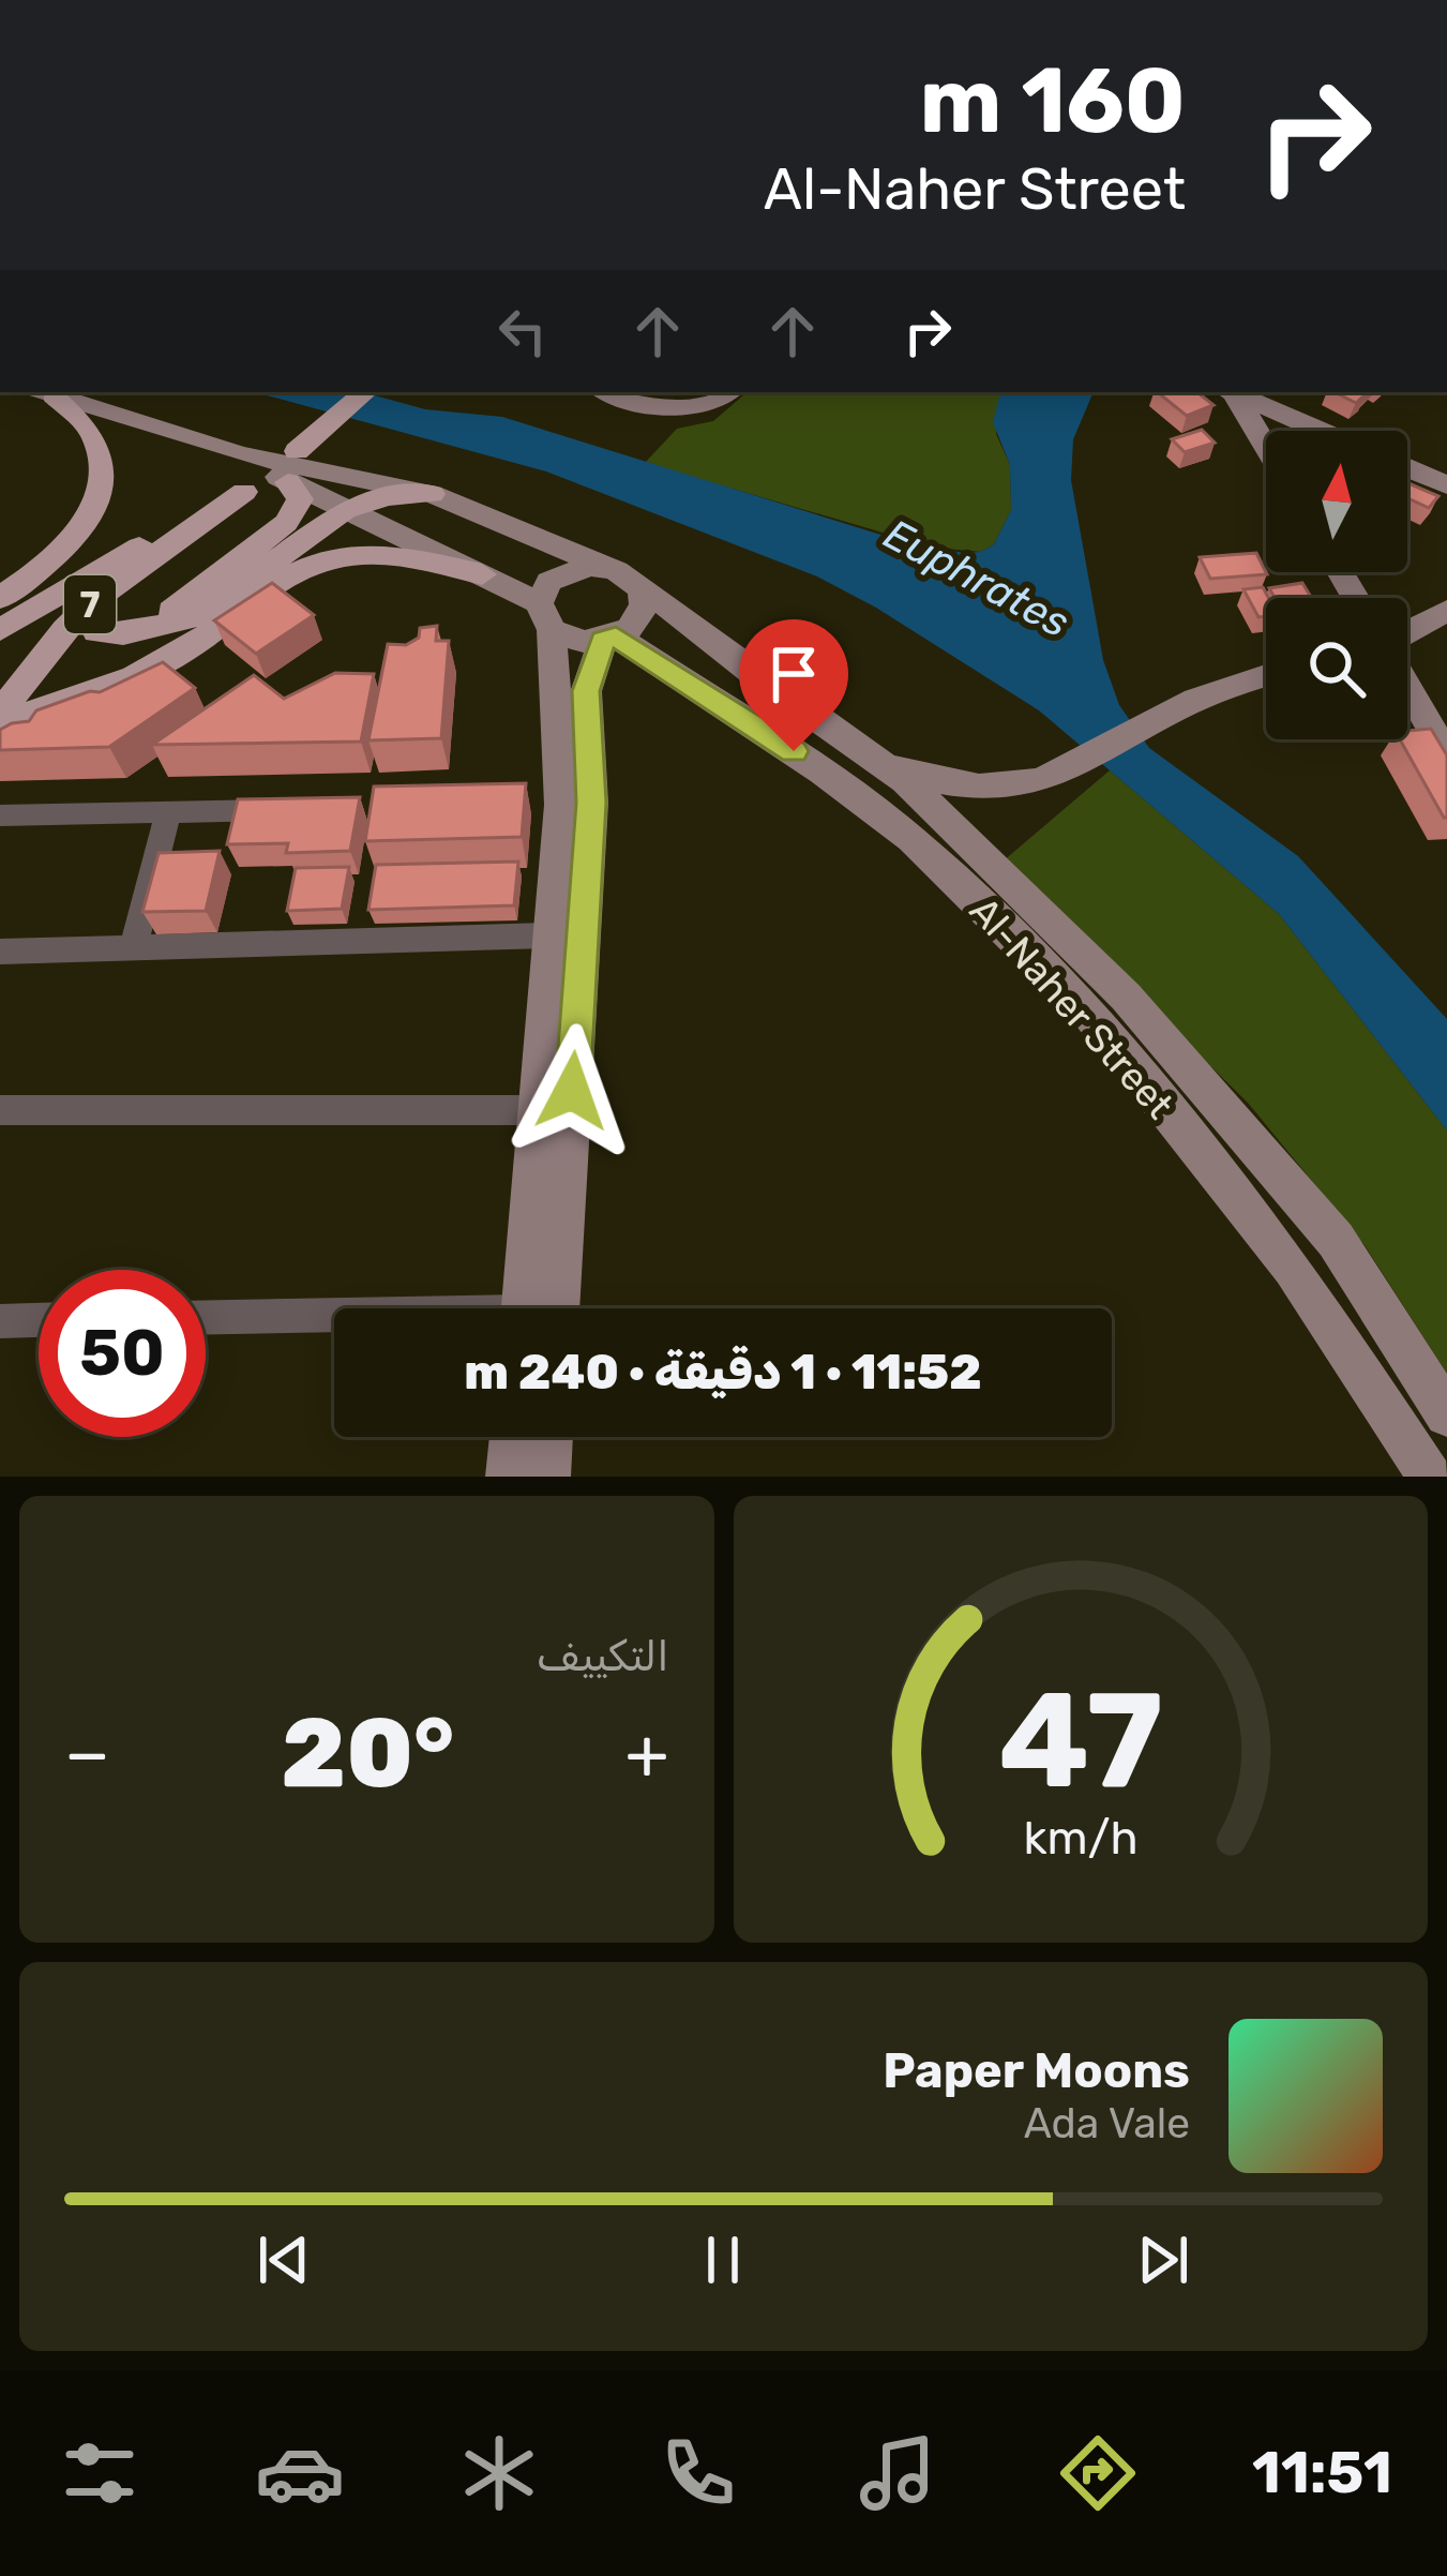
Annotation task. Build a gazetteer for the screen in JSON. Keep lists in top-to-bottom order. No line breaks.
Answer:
{"streets":{"main road":["7","Al-Naher Street"]},"water":["Euphrates"],"north":"top","page":{"turn":["160 m","Al-Naher Street"],"limit":"50","trip":"11:52 · 1 دقيقة · 240 m","tile":"التكييف","heat":["−","20°","+"],"song":["Paper Moons","Ada Vale"],"tabs":"11:51","gauge":["47","km/h"]}}
